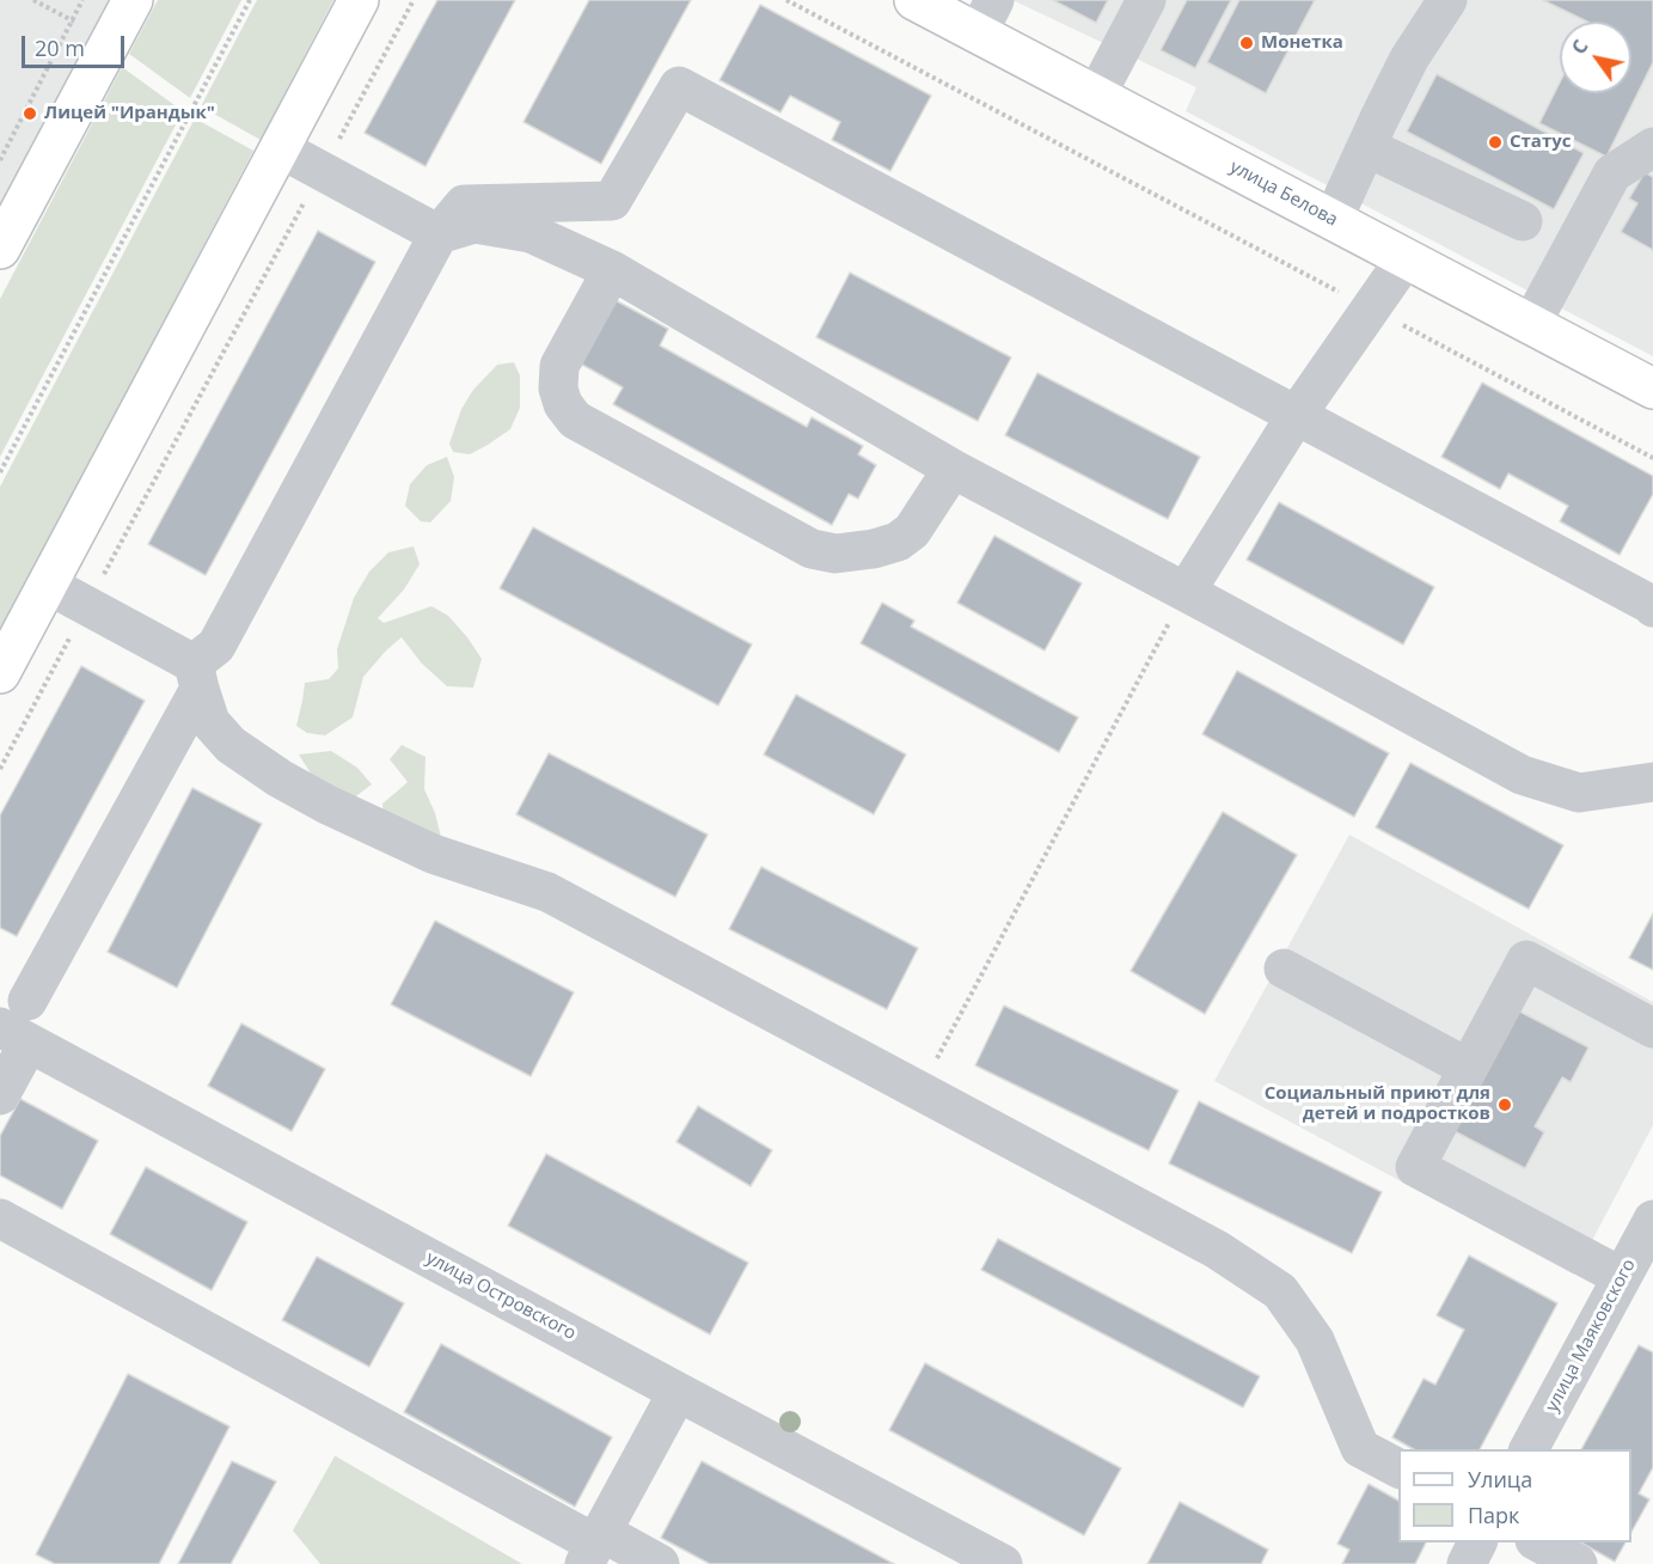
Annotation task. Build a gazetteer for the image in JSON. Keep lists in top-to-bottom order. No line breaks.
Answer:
{"streets":{"main road":["улица Белова"],"street":["улица Островского","улица Маяковского"]},"places":["Монетка","Лицей \"Ирандык\"","Статус","Социальный приют для детей и подростков"],"legend":["Улица","Парк"],"scale_bar":"20 m","north":"top left"}
